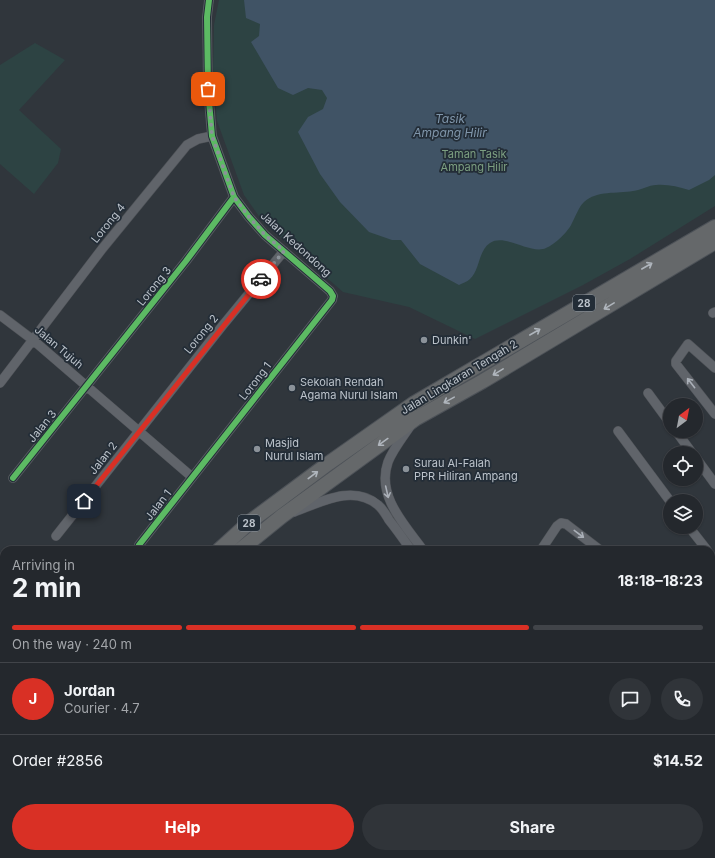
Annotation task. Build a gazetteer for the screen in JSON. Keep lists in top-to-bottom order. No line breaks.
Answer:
{"streets":{"highway":["28","Jalan Lingkaran Tengah 2"],"street":["Lorong 4","Jalan Kedondong","Lorong 3","Lorong 2","Jalan Tujuh","Lorong 1","Jalan 3","Jalan 2","Jalan 1"]},"crossings":[["Lorong 4","Jalan Kedondong"],["Lorong 4","Jalan Tujuh"],["Jalan Kedondong","Lorong 3"],["Jalan Kedondong","Lorong 2"],["Jalan Kedondong","Lorong 1"],["Lorong 3","Jalan Tujuh"],["Lorong 3","Jalan 3"],["Lorong 2","Jalan Tujuh"],["Lorong 2","Jalan 2"],["Jalan Tujuh","Lorong 1"],["Jalan Tujuh","Jalan 3"],["Jalan Tujuh","Jalan 2"],["Jalan Tujuh","Jalan 1"],["Lorong 1","Jalan 1"]],"water":["Tasik Ampang Hilir"],"parks":["Taman Tasik Ampang Hilir"],"places":["Dunkin'","Sekolah Rendah Agama Nurul Islam","Masjid Nurul Islam","Surau Al-Falah PPR Hiliran Ampang"],"north":"top right","page":{"heading":["2 min","Arriving in","18:18–18:23"],"panel":["Jordan","Courier · 4.7","Order #2856","$14.52"],"bar":"On the way · 240 m","round":"J","buttons":["Help","Share"]}}
